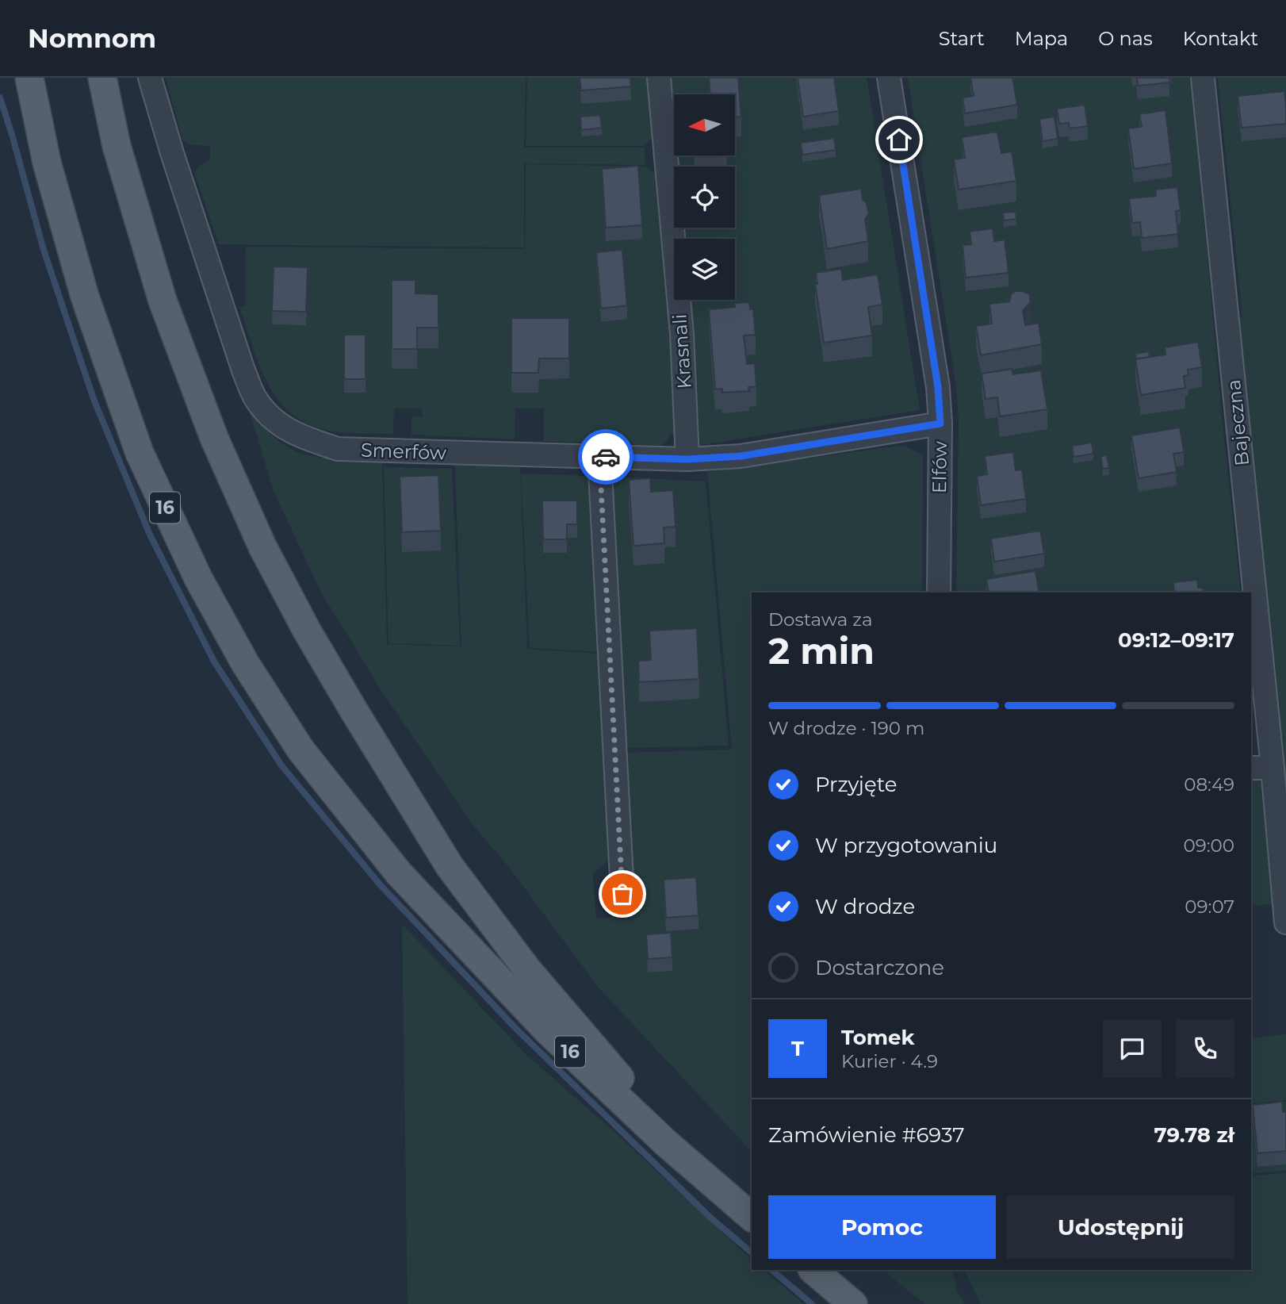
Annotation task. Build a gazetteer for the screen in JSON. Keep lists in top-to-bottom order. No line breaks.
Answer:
{"streets":{"main road":["16"],"street":["Krasnali","Bajeczna","Smerfów","Elfów"]},"crossings":[["Krasnali","Smerfów"],["Smerfów","Elfów"]],"north":"left","page":{"header":"Nomnom","nav":["Start","Mapa","O nas","Kontakt"],"heading":["2 min","Dostawa za","09:12–09:17"],"panel":["Tomek","Kurier · 4.9","Zamówienie #6937","79.78 zł"],"bar":"W drodze · 190 m","list":[["Przyjęte","08:49"],["W przygotowaniu","09:00"],["W drodze","09:07"],"Dostarczone"],"round":"T","buttons":["Pomoc","Udostępnij"]}}
